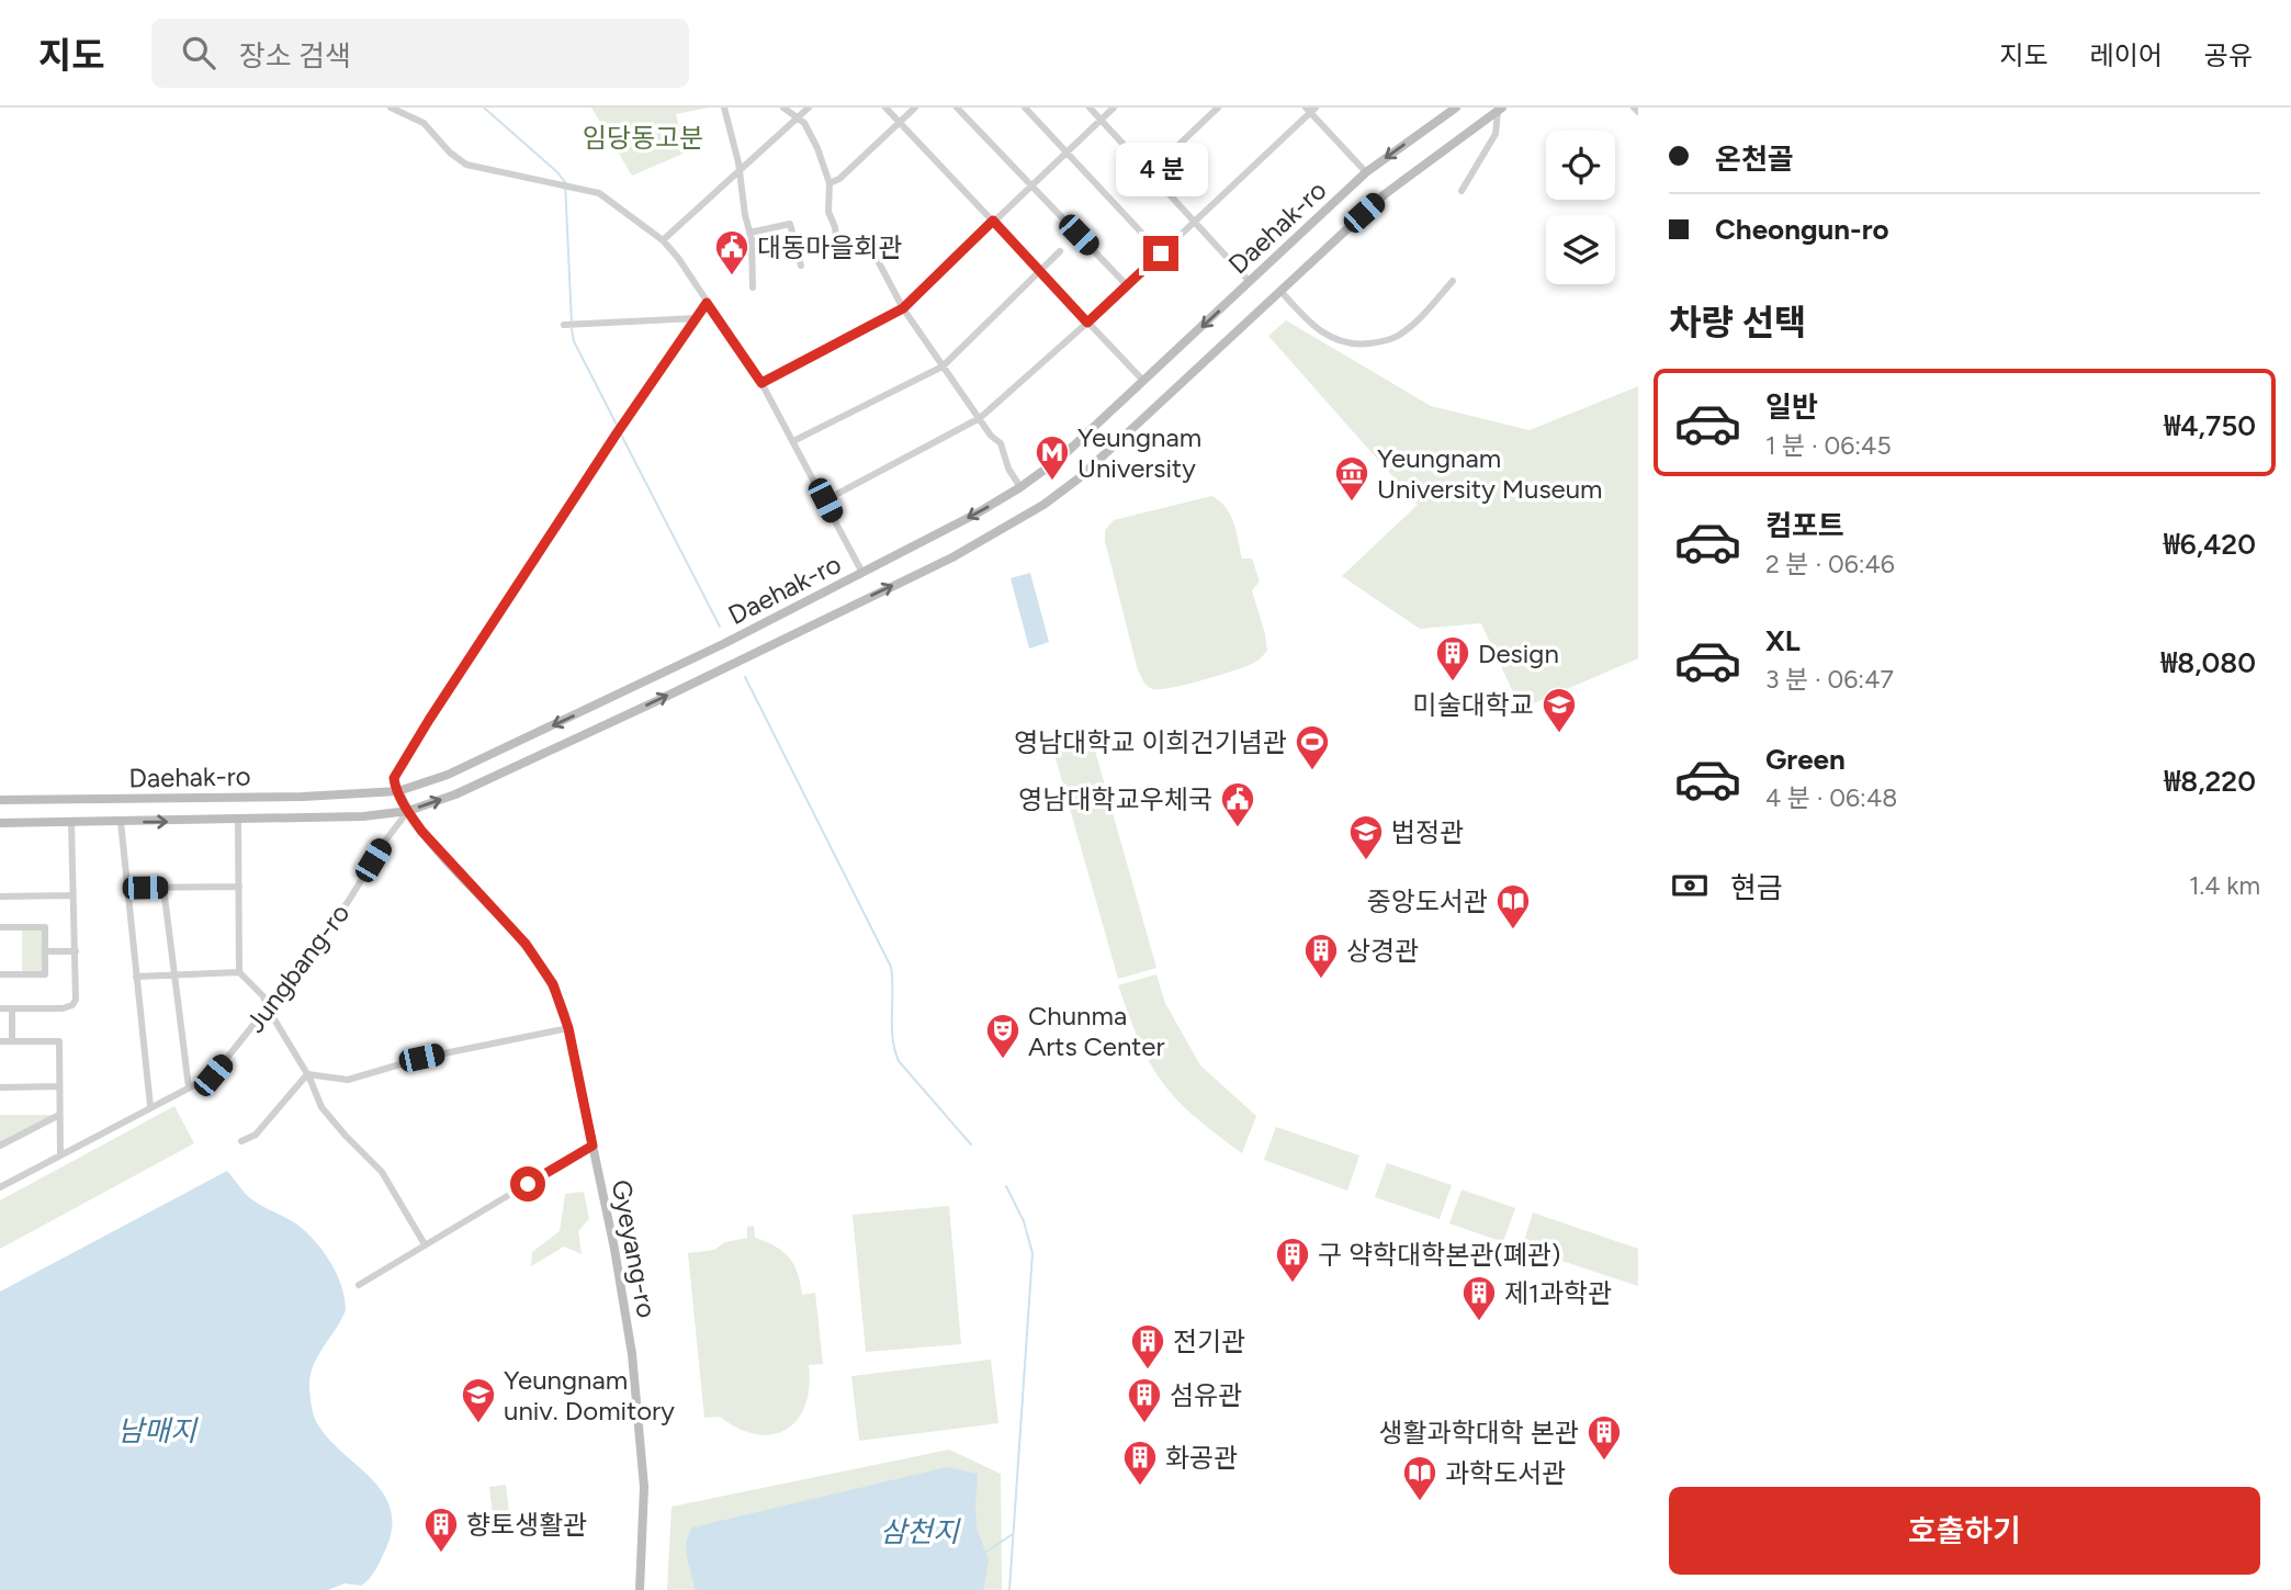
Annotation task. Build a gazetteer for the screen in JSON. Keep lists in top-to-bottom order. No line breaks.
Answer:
{"streets":{"main road":["Daehak-ro","Gyeyang-ro"],"street":["Jungbang-ro"]},"crossings":[["Daehak-ro","Gyeyang-ro"],["Jungbang-ro","Gyeyang-ro"]],"water":["남매지","삼천지"],"parks":["임당동고분"],"places":{"public building":["대동마을회관","영남대학교우체국"],"metro station":["Yeungnam University"],"museum":["Yeungnam University Museum"],"building":["Design","상경관","구 약학대학본관(폐관)","제1과학관","전기관","섬유관","생활과학대학 본관","화공관","향토생활관"],"school or university":["미술대학교","법정관","Yeungnam univ. Domitory"],"sports":["영남대학교 이희건기념관"],"library":["중앙도서관","과학도서관"],"theatre":["Chunma Arts Center"]},"page":{"header":"지도","search":"장소 검색","nav":["지도","레이어","공유"],"banner":["온천골","Cheongun-ro"],"bubble":"4 분","heading":"차량 선택","list":[{"name":"일반","note":"1 분 · 06:45","value":"₩4,750"},{"name":"컴포트","note":"2 분 · 06:46","value":"₩6,420"},{"name":"XL","note":"3 분 · 06:47","value":"₩8,080"},{"name":"Green","note":"4 분 · 06:48","value":"₩8,220"}],"pay":["현금","1.4 km"],"buttons":"호출하기"}}
